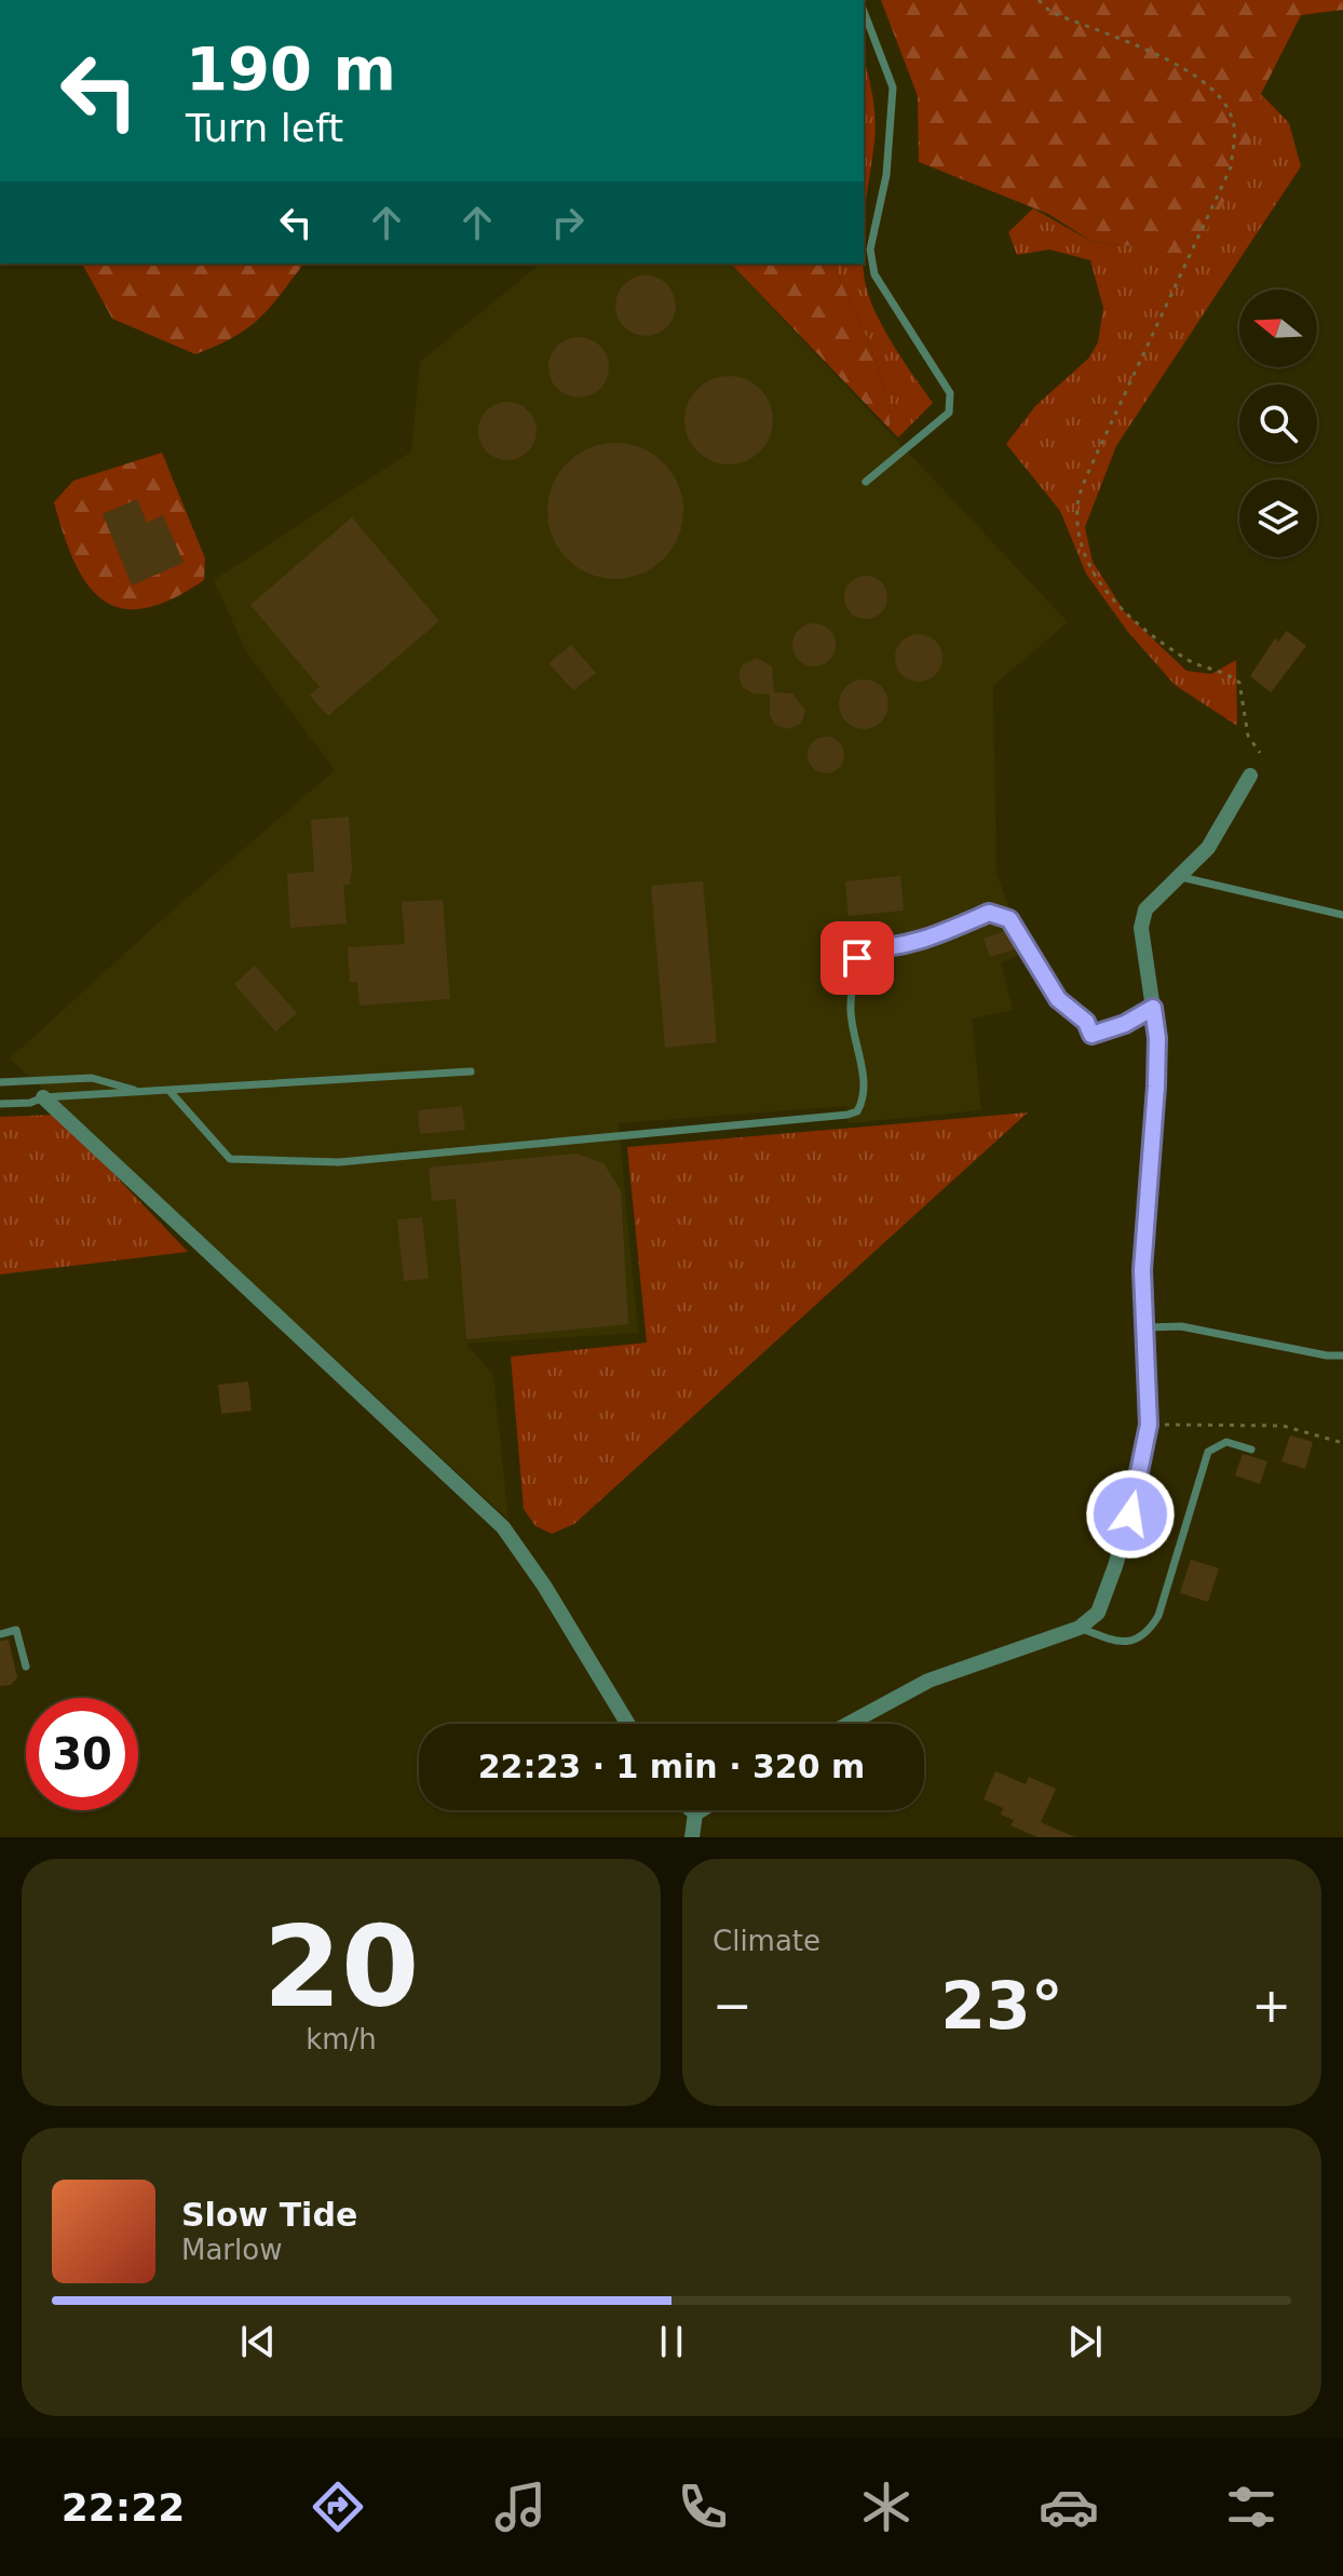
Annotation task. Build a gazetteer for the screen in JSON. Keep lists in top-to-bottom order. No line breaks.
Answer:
{"north":"left","page":{"turn":["190 m","Turn left"],"limit":"30","trip":"22:23 · 1 min · 320 m","tile":[["20","km/h"],"Climate"],"heat":["−","23°","+"],"song":["Slow Tide","Marlow"],"tabs":"22:22"}}
